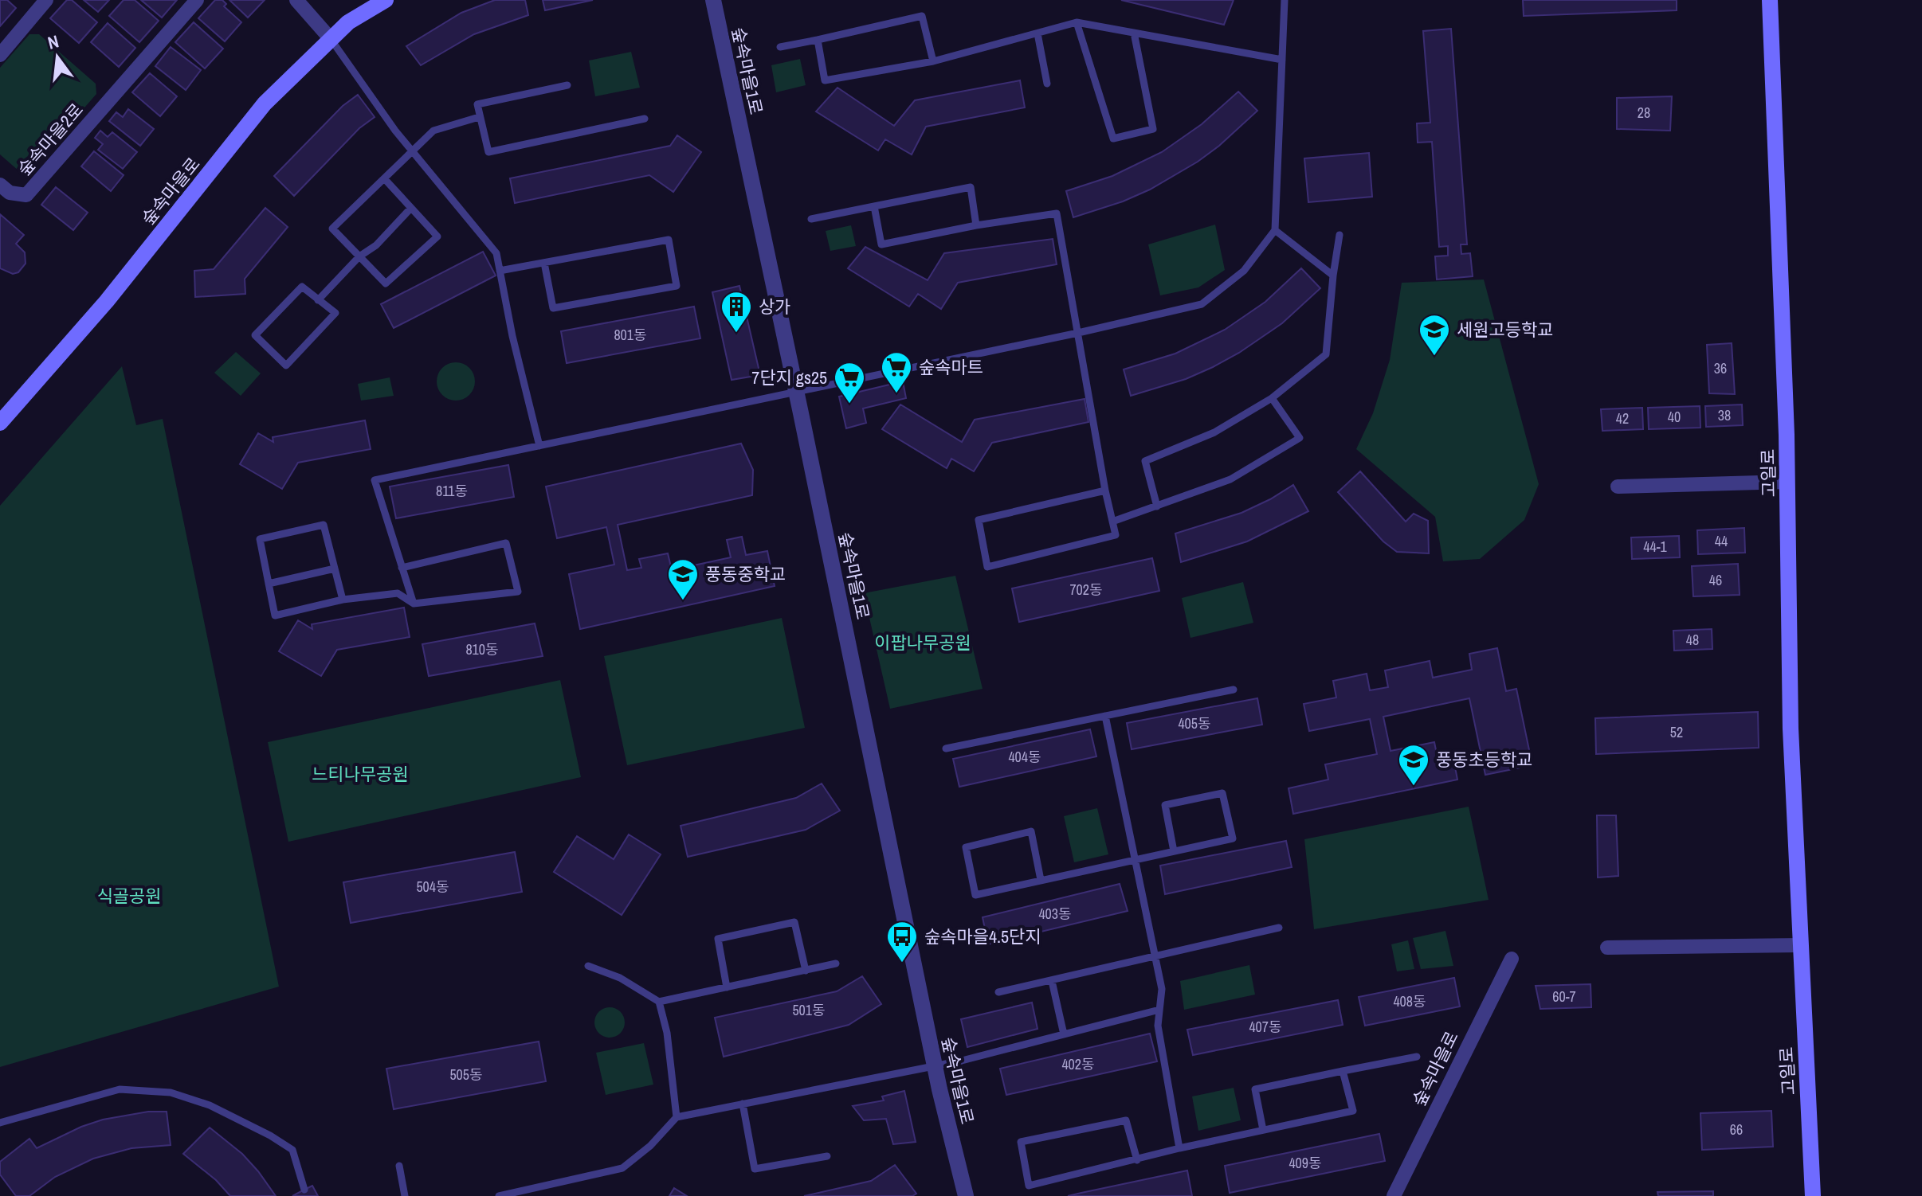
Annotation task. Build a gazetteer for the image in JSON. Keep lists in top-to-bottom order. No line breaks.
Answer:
{"streets":{"main road":["숲속마을로","고일로"],"street":["숲속마을1로","숲속마을2로"]},"parks":["이팝나무공원","느티나무공원","식골공원"],"places":{"building":["상가"],"school or university":["세원고등학교","풍동중학교","풍동초등학교"],"supermarket":["숲속마트","7단지 gs25"],"bus stop":["숲속마을4.5단지"]},"house_numbers":["28","801동","36","38","40","42","811동","44","44-1","46","702동","48","810동","405동","52","404동","504동","403동","60-7","408동","501동","407동","402동","505동","66","409동"],"north":"top"}
